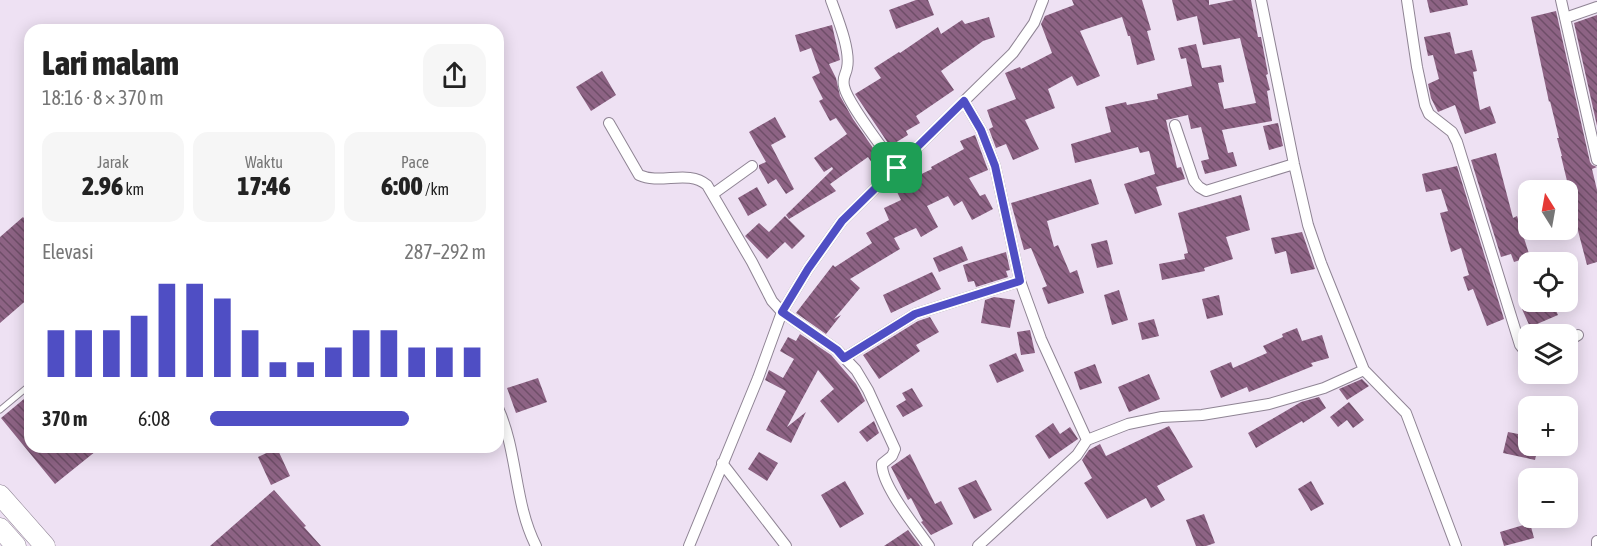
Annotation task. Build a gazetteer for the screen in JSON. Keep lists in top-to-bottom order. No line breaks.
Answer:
{"north":"top","page":{"heading":["Lari malam","18:16 · 8 × 370 m"],"stats":[["Jarak","2.96 km"],["Waktu","17:46"],["Pace","6:00 /km"]],"map_buttons":["+","−"],"chart":["Elevasi","287–292 m"],"list":[{"name":"370 m","note":"6:08"}]}}
